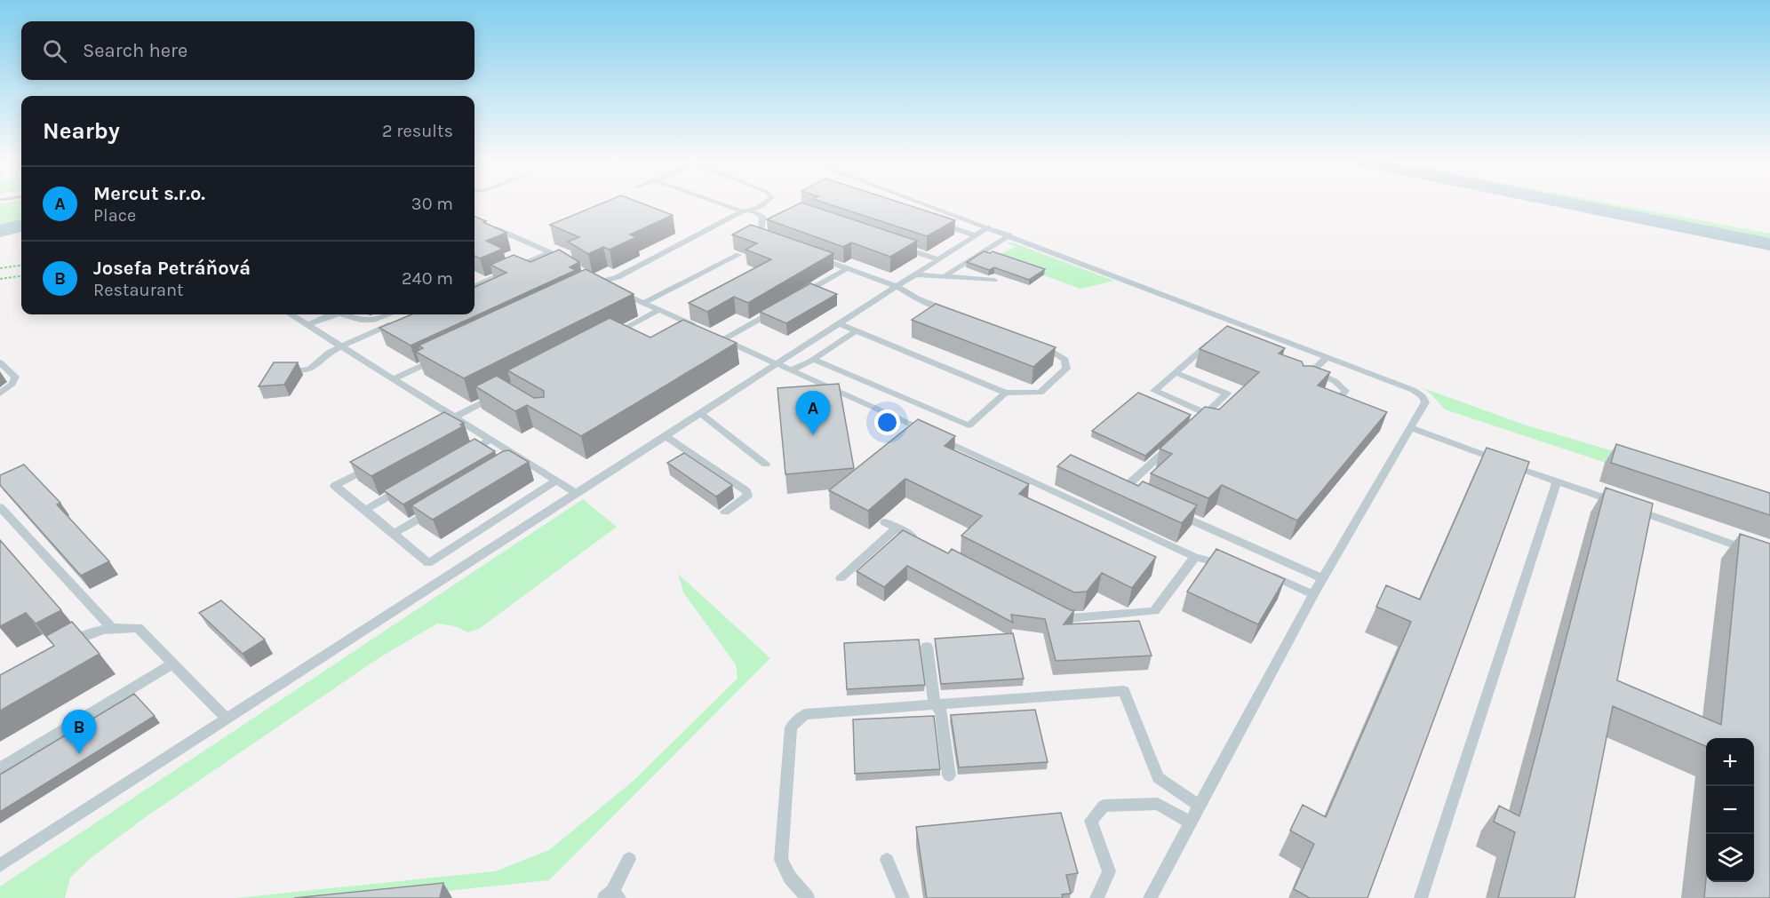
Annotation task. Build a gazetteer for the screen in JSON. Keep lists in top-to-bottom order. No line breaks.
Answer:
{"page":{"search":"Search here","heading":["Nearby","2 results"],"list":[{"mark":"A","name":"Mercut s.r.o.","note":"Place","value":"30 m"},{"mark":"B","name":"Josefa Petráňová","note":"Restaurant","value":"240 m"}],"pins":["A","B"],"map_buttons":["+","−"]}}
